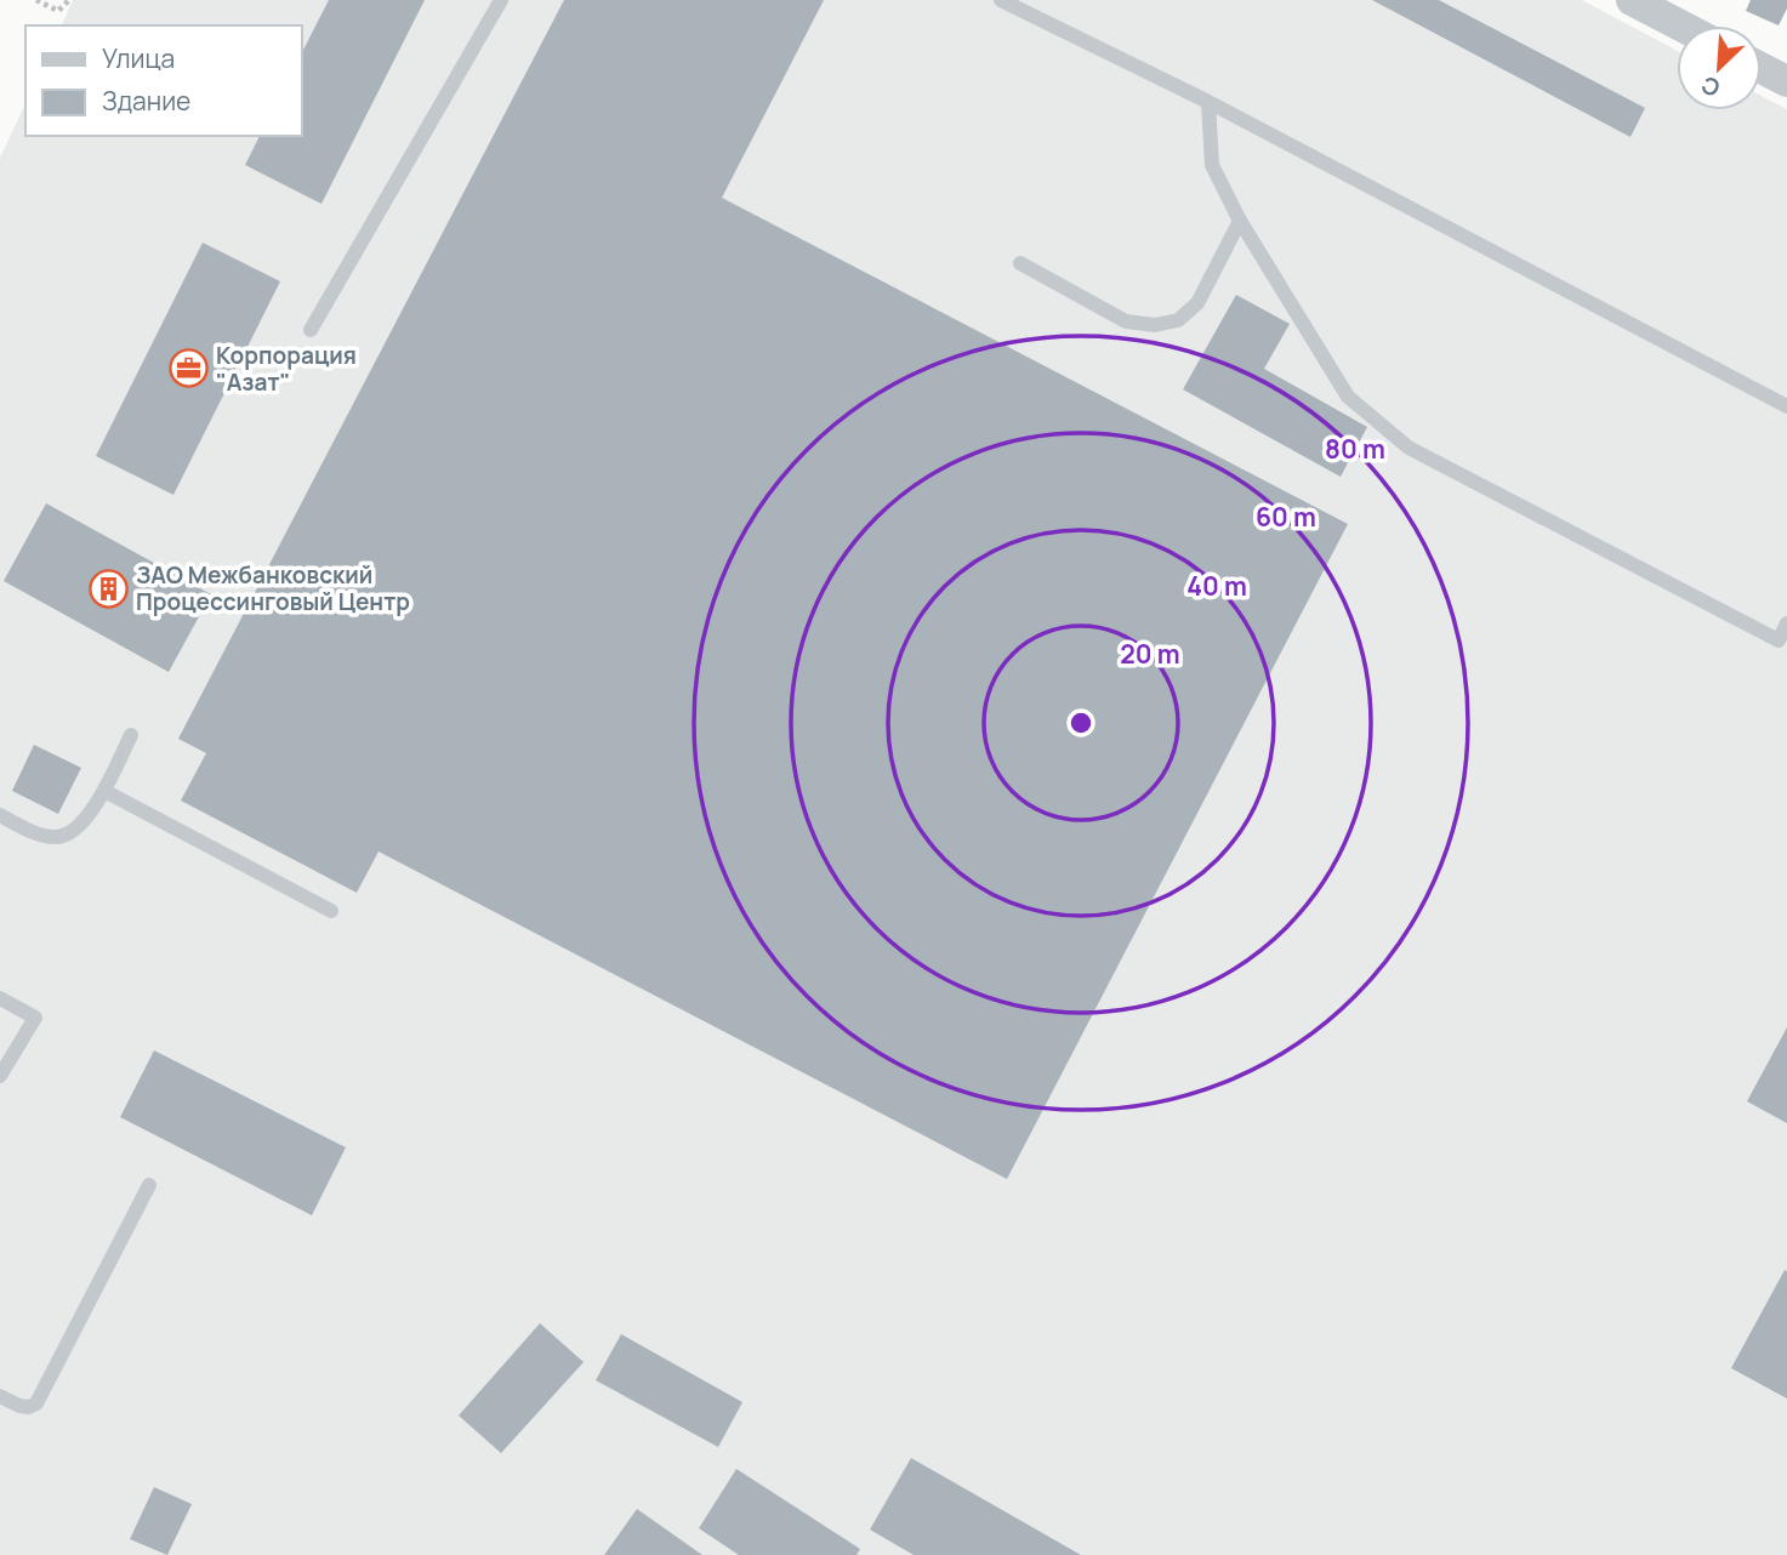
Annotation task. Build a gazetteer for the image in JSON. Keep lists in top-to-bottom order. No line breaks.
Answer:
{"places":{"office":["Корпорация \"Азат\""],"building":["ЗАО Межбанковский Процессинговый Центр"]},"legend":["Улица","Здание"],"north":"bottom left","rings":["80 m","60 m","40 m","20 m"]}
